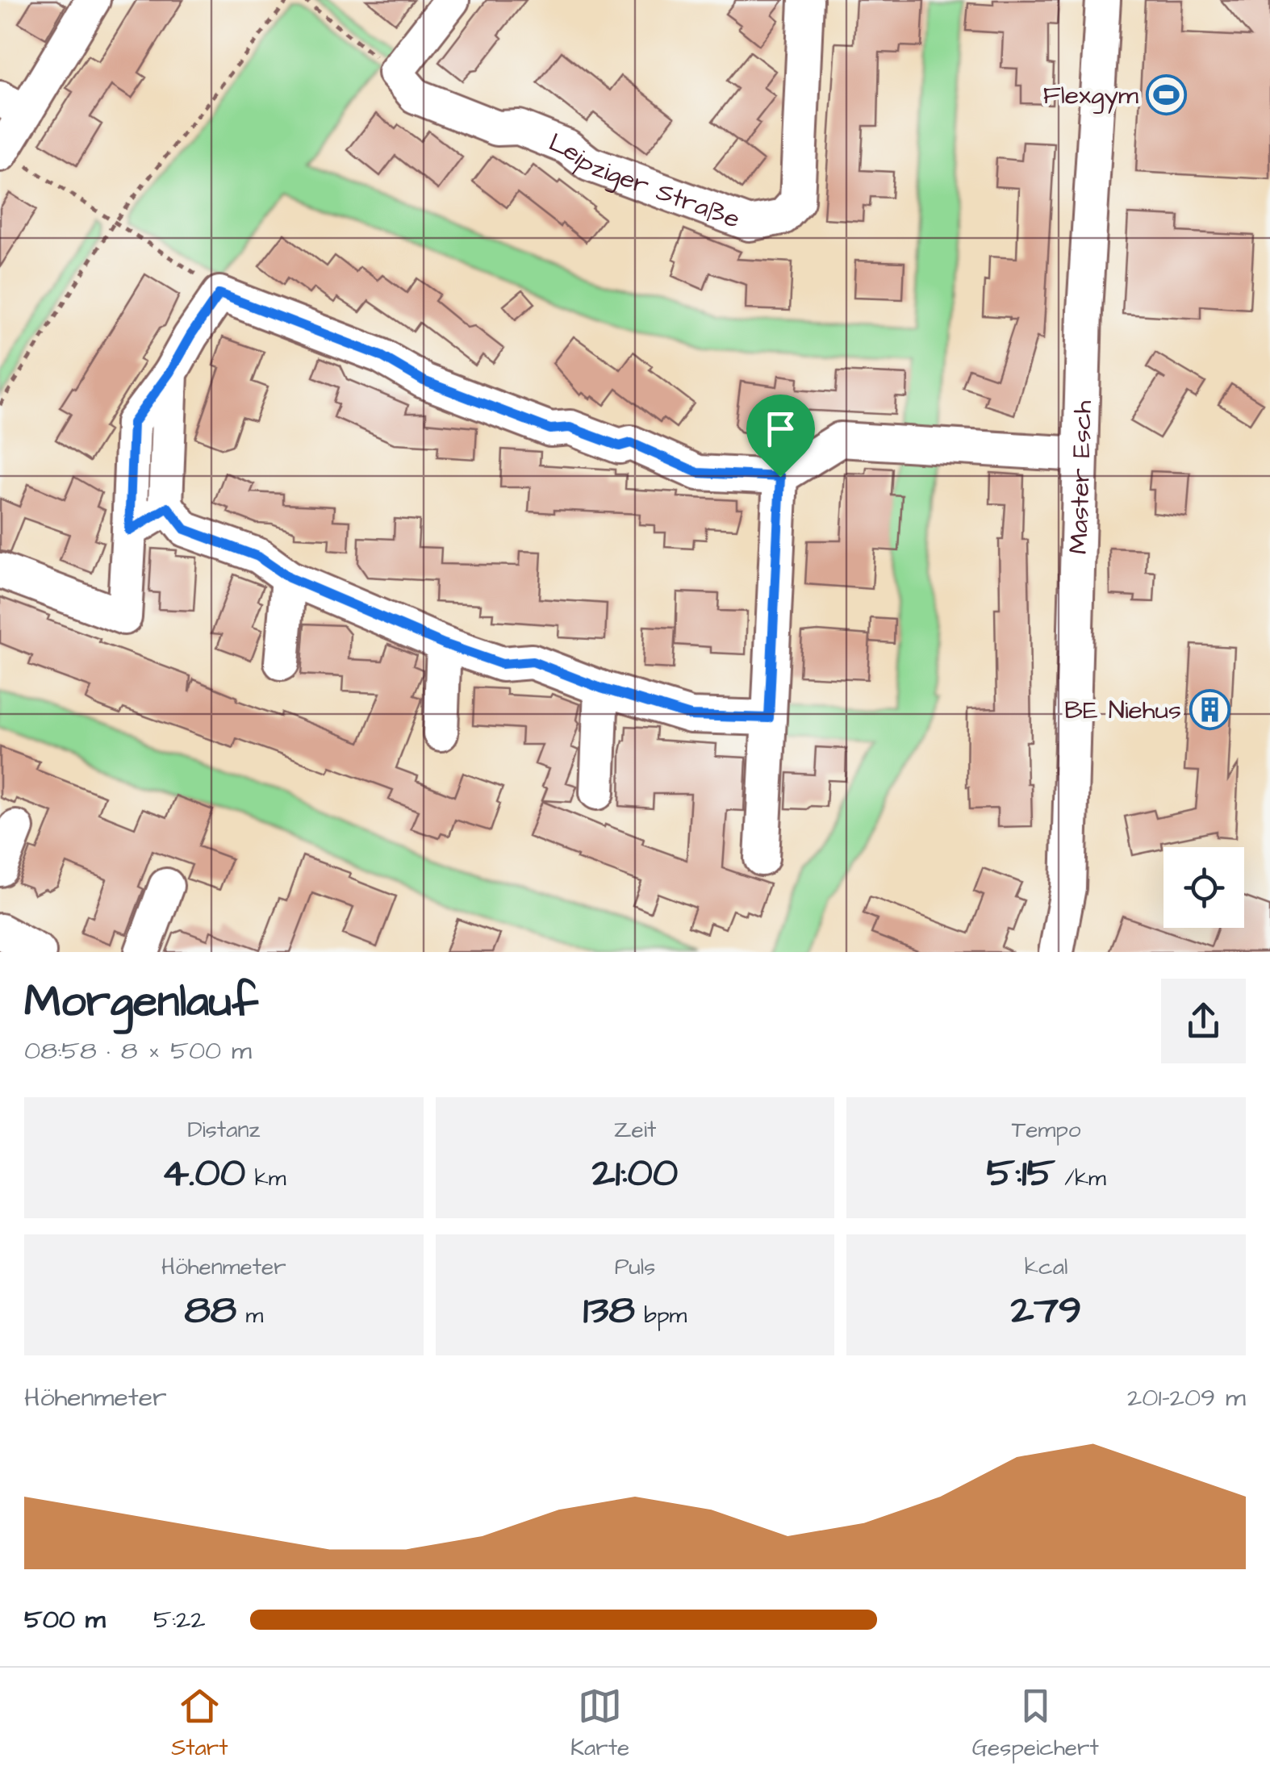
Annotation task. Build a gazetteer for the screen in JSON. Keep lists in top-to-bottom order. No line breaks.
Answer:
{"streets":{"street":["Leipziger Straße","Master Esch"]},"places":{"sports":["Flexgym"],"building":["BE Niehus"]},"page":{"heading":["Morgenlauf","08:58 · 8 × 500 m"],"stats":[["Distanz","4.00 km"],["Zeit","21:00"],["Tempo","5:15 /km"],["Höhenmeter","88 m"],["Puls","138 bpm"],["kcal","279"]],"chart":["Höhenmeter","201–209 m"],"list":[{"name":"500 m","note":"5:22"}],"tabs":["Start","Karte","Gespeichert"]}}
